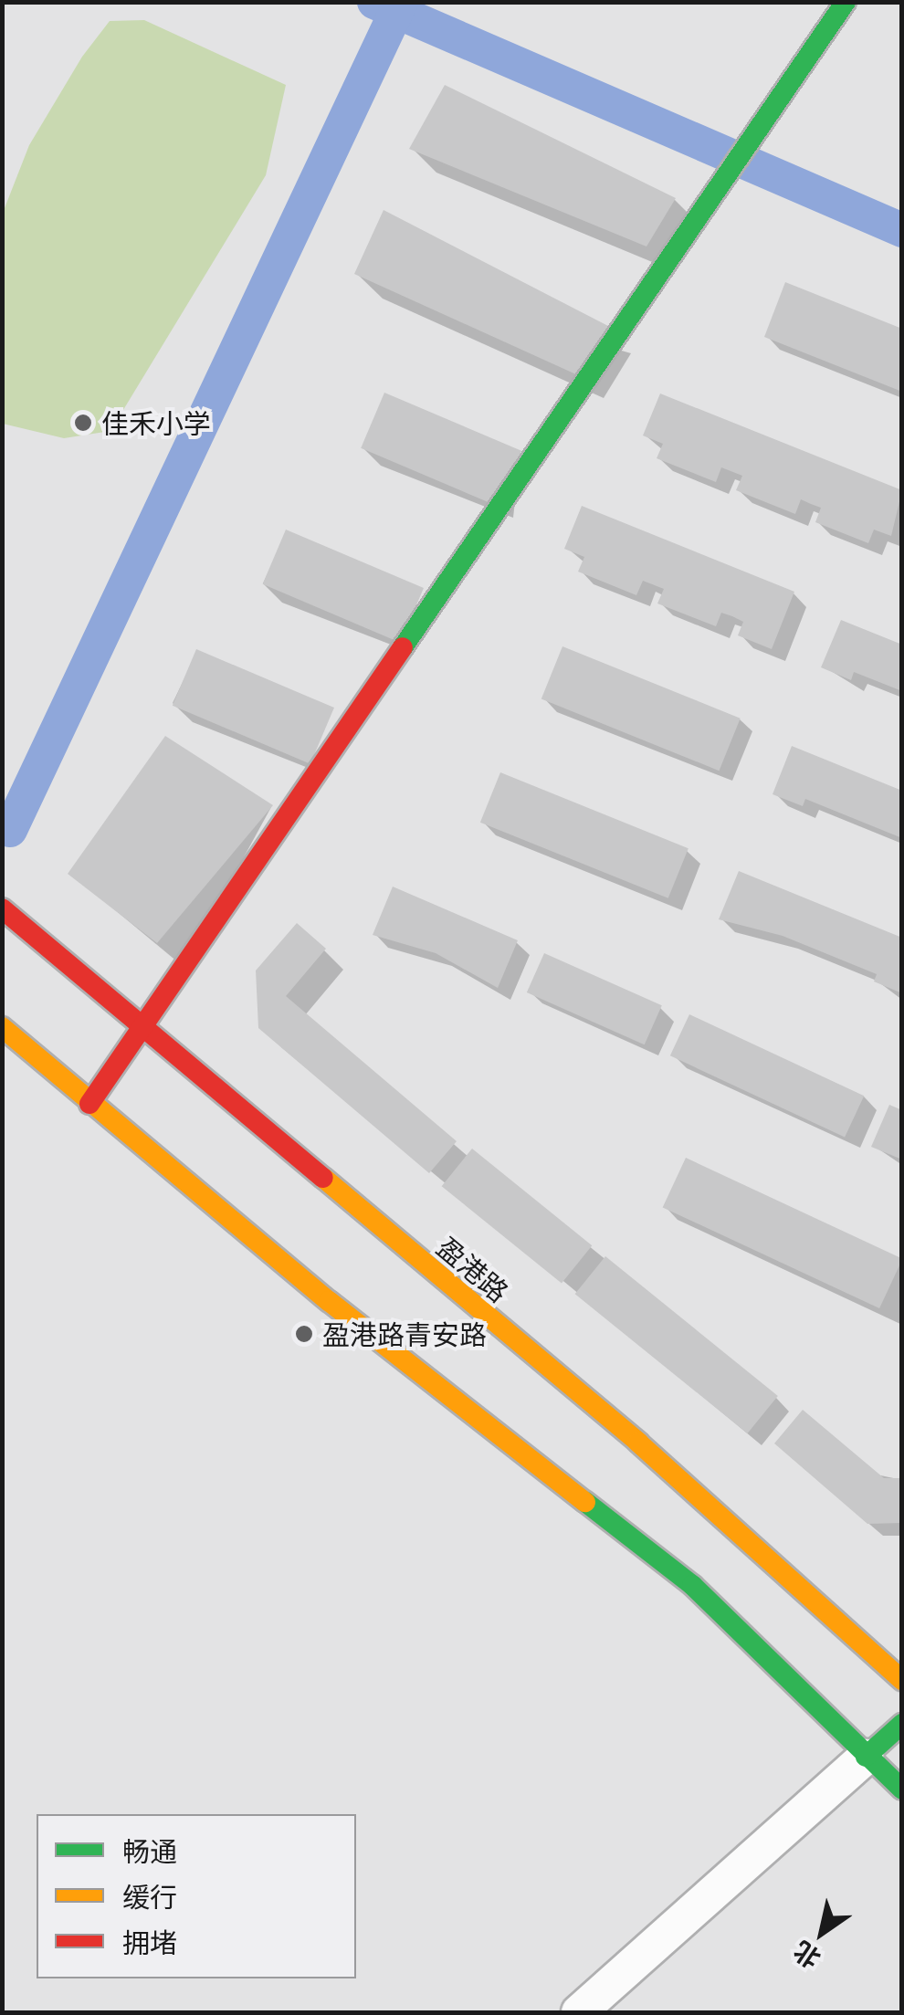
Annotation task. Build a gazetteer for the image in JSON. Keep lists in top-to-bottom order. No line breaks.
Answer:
{"streets":{"main road":["盈港路"]},"places":["佳禾小学","盈港路青安路"],"legend":["畅通","缓行","拥堵"],"north":"bottom left"}
